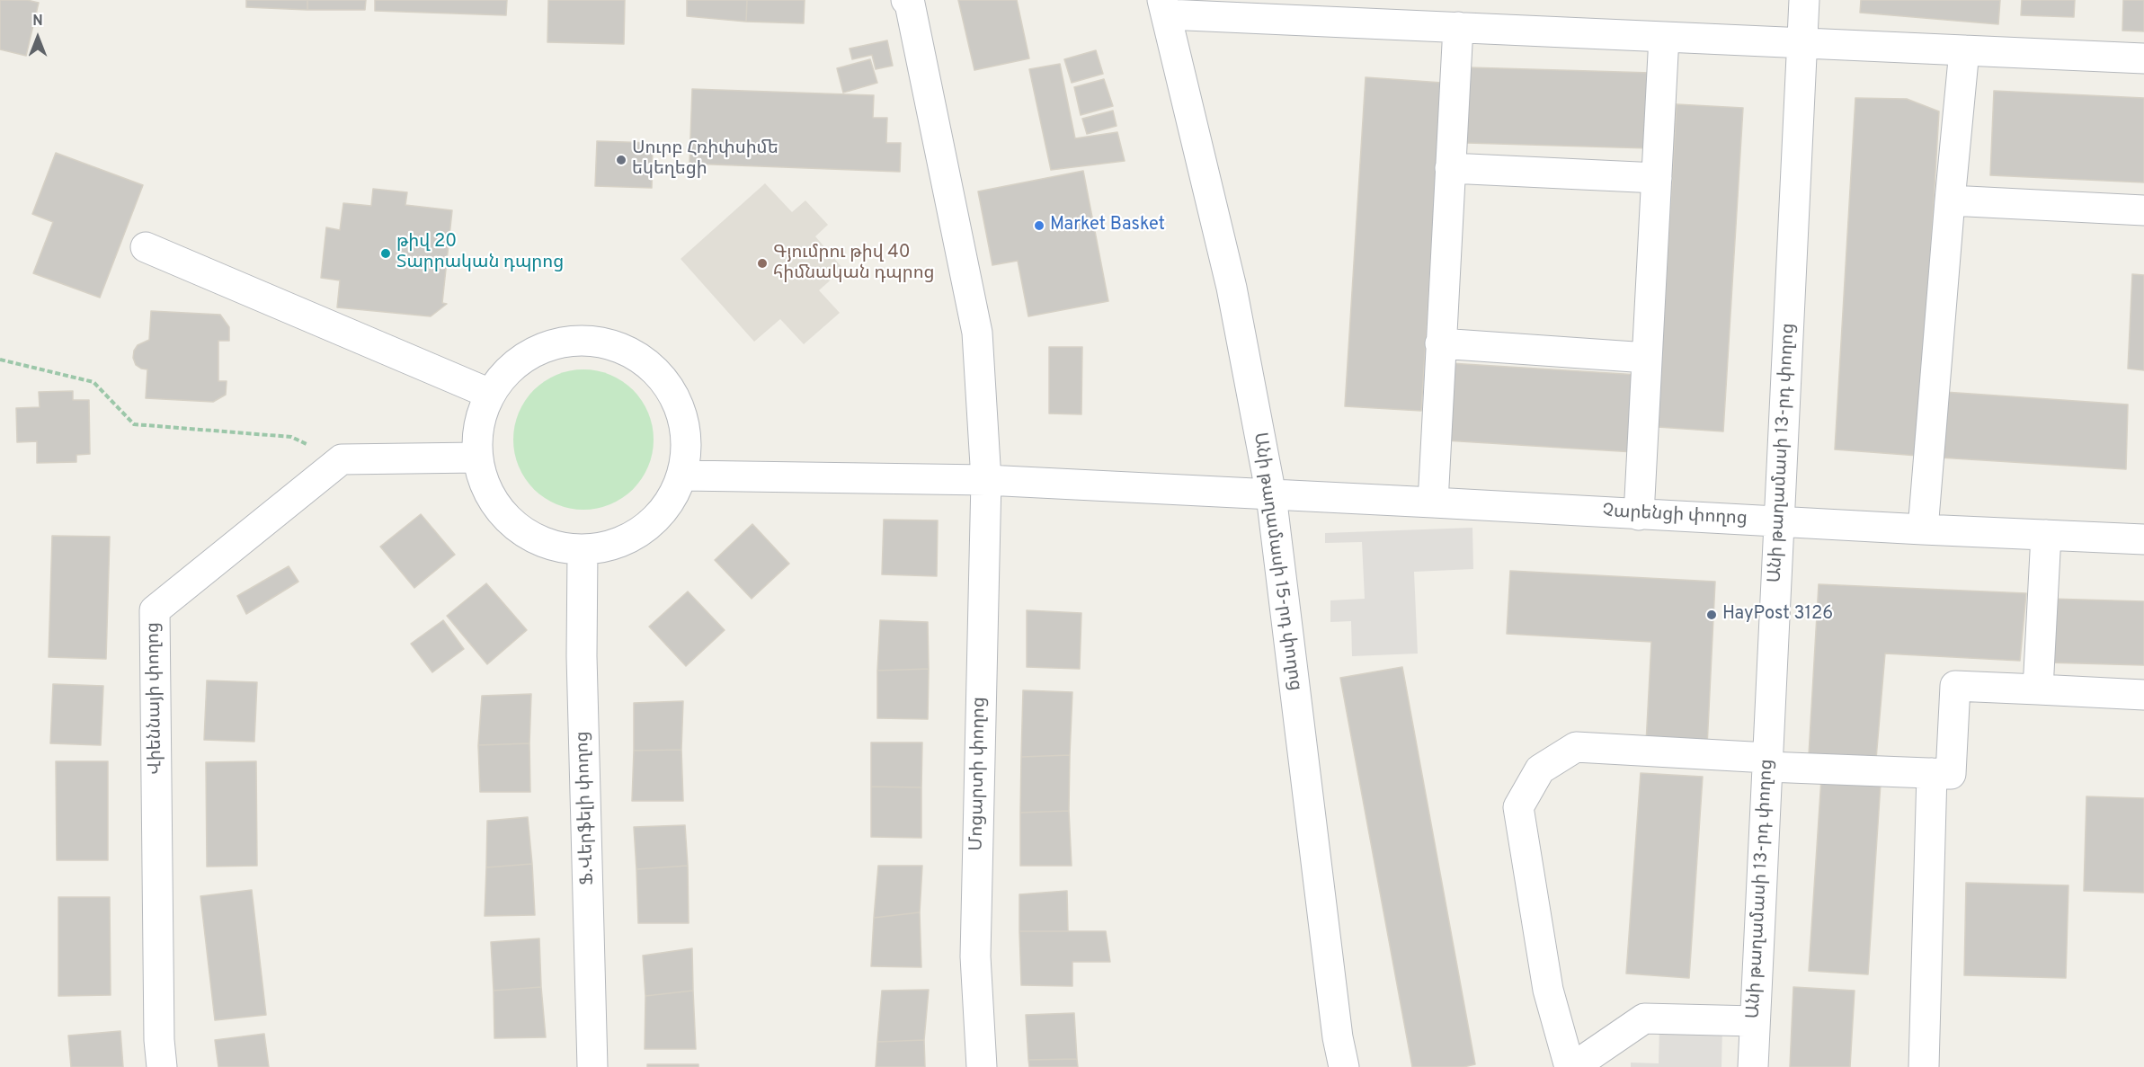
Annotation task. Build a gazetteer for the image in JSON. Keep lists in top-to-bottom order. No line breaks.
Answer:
{"streets":{"street":["Անի թաղամասի 13-րդ փողոց","Չարենցի փողոց","Անի թաղամասի 15-րդ փողոց","Վիեննայի փողոց","Մոցարտի փողոց","Ֆ.Վերֆելի փողոց"]},"crossings":[["Անի թաղամասի 13-րդ փողոց","Չարենցի փողոց"],["Չարենցի փողոց","Անի թաղամասի 15-րդ փողոց"],["Չարենցի փողոց","Մոցարտի փողոց"]],"places":["Սուրբ Հռիփսիմե եկեղեցի","Market Basket","թիվ 20 Տարրական դպրոց","Գյումրու թիվ 40 հիմնական դպրոց","HayPost 3126"],"north":"top"}
